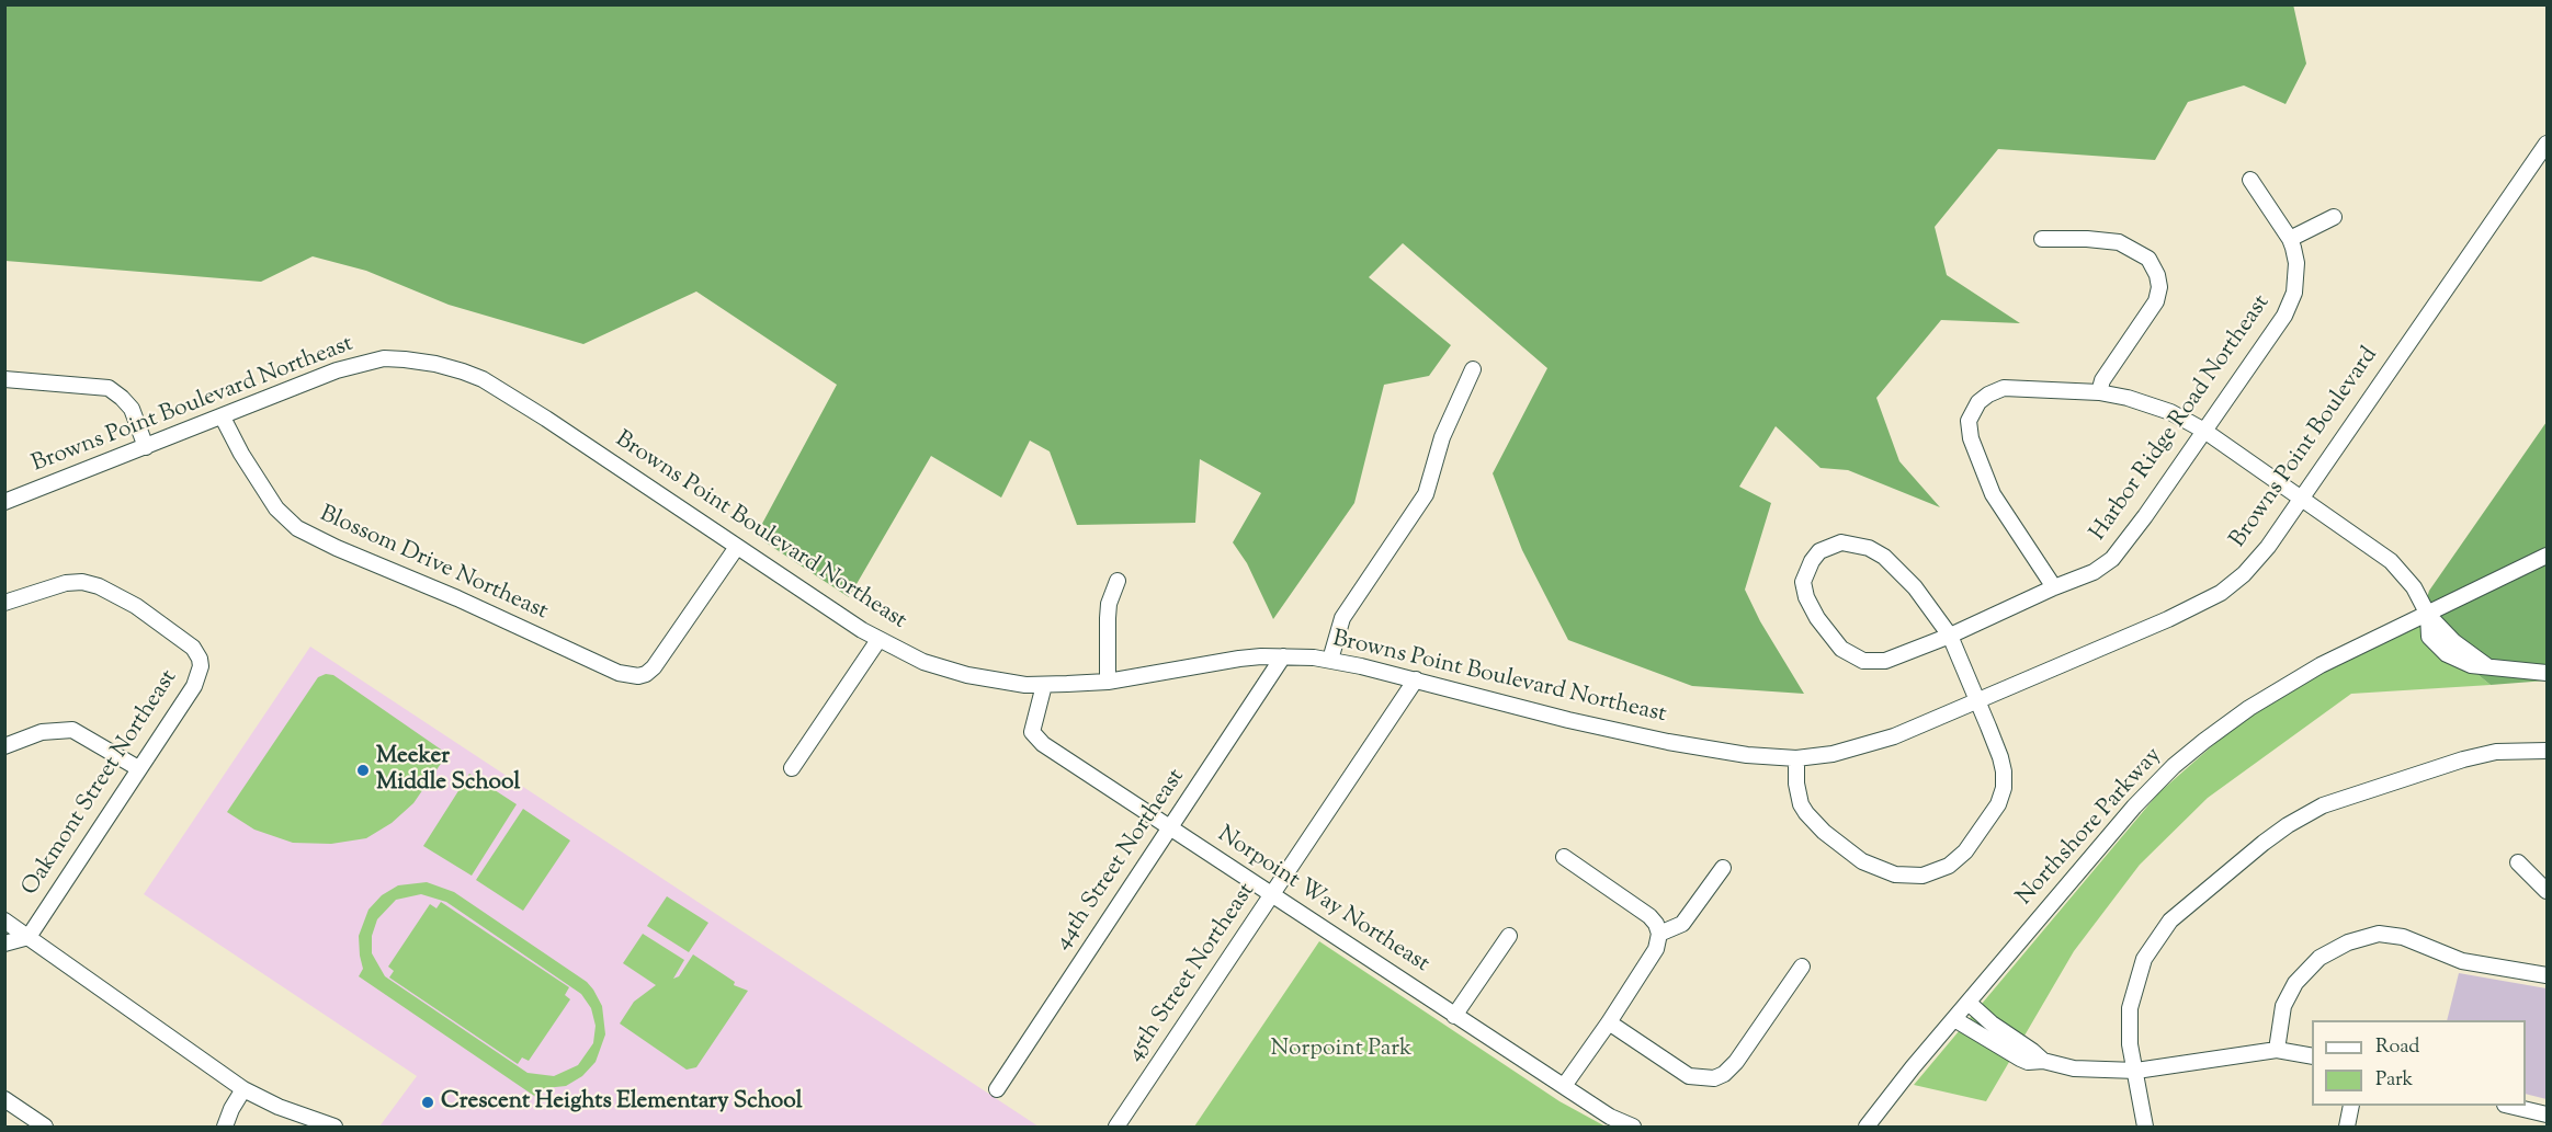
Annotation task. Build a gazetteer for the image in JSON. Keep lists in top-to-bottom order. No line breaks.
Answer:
{"streets":{"street":["Browns Point Boulevard Northeast","Harbor Ridge Road Northeast","Browns Point Boulevard","Blossom Drive Northeast","Oakmont Street Northeast","Northshore Parkway","44th Street Northeast","Norpoint Way Northeast","45th Street Northeast"]},"crossings":[["Browns Point Boulevard Northeast","Browns Point Boulevard"],["Browns Point Boulevard Northeast","Blossom Drive Northeast"],["Browns Point Boulevard Northeast","44th Street Northeast"],["Browns Point Boulevard Northeast","Norpoint Way Northeast"],["Browns Point Boulevard Northeast","45th Street Northeast"],["44th Street Northeast","Norpoint Way Northeast"],["Norpoint Way Northeast","45th Street Northeast"]],"parks":["Norpoint Park"],"places":["Meeker Middle School","Crescent Heights Elementary School"],"legend":["Road","Park"]}
